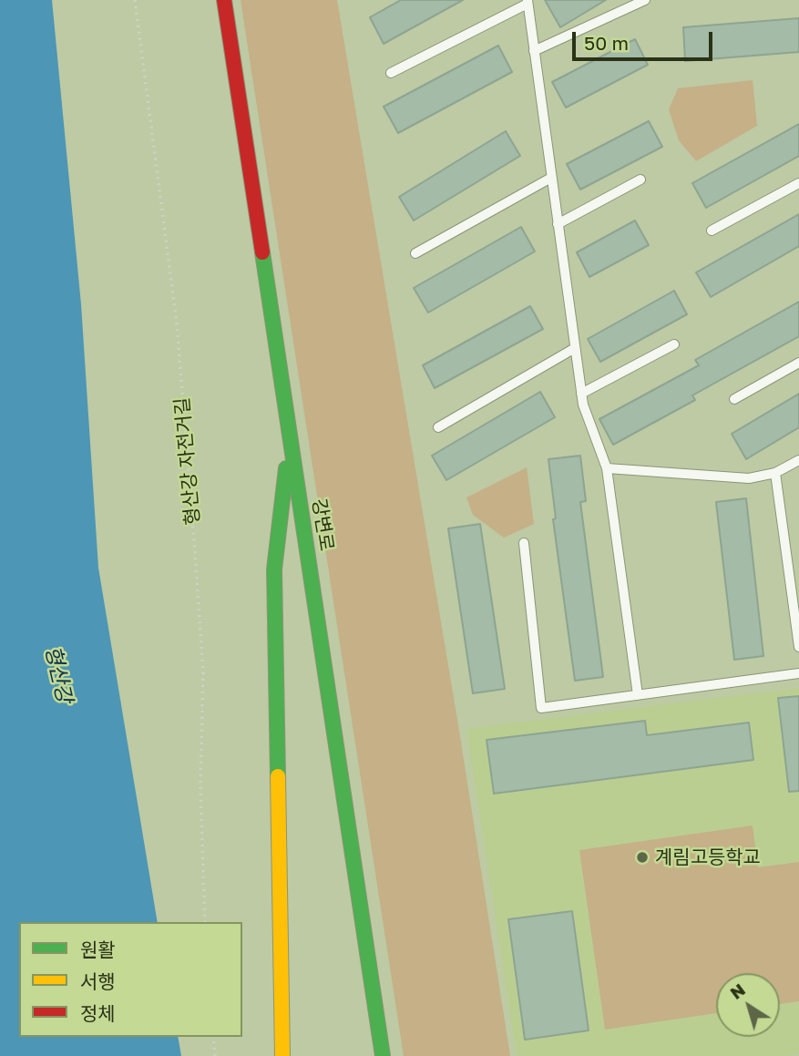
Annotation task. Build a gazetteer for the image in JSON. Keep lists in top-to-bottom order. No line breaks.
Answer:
{"streets":{"street":["강변로"],"path":["형산강 자전거길"]},"water":["형산강"],"places":["계림고등학교"],"legend":["원활","서행","정체"],"scale_bar":"50 m","north":"top left"}
